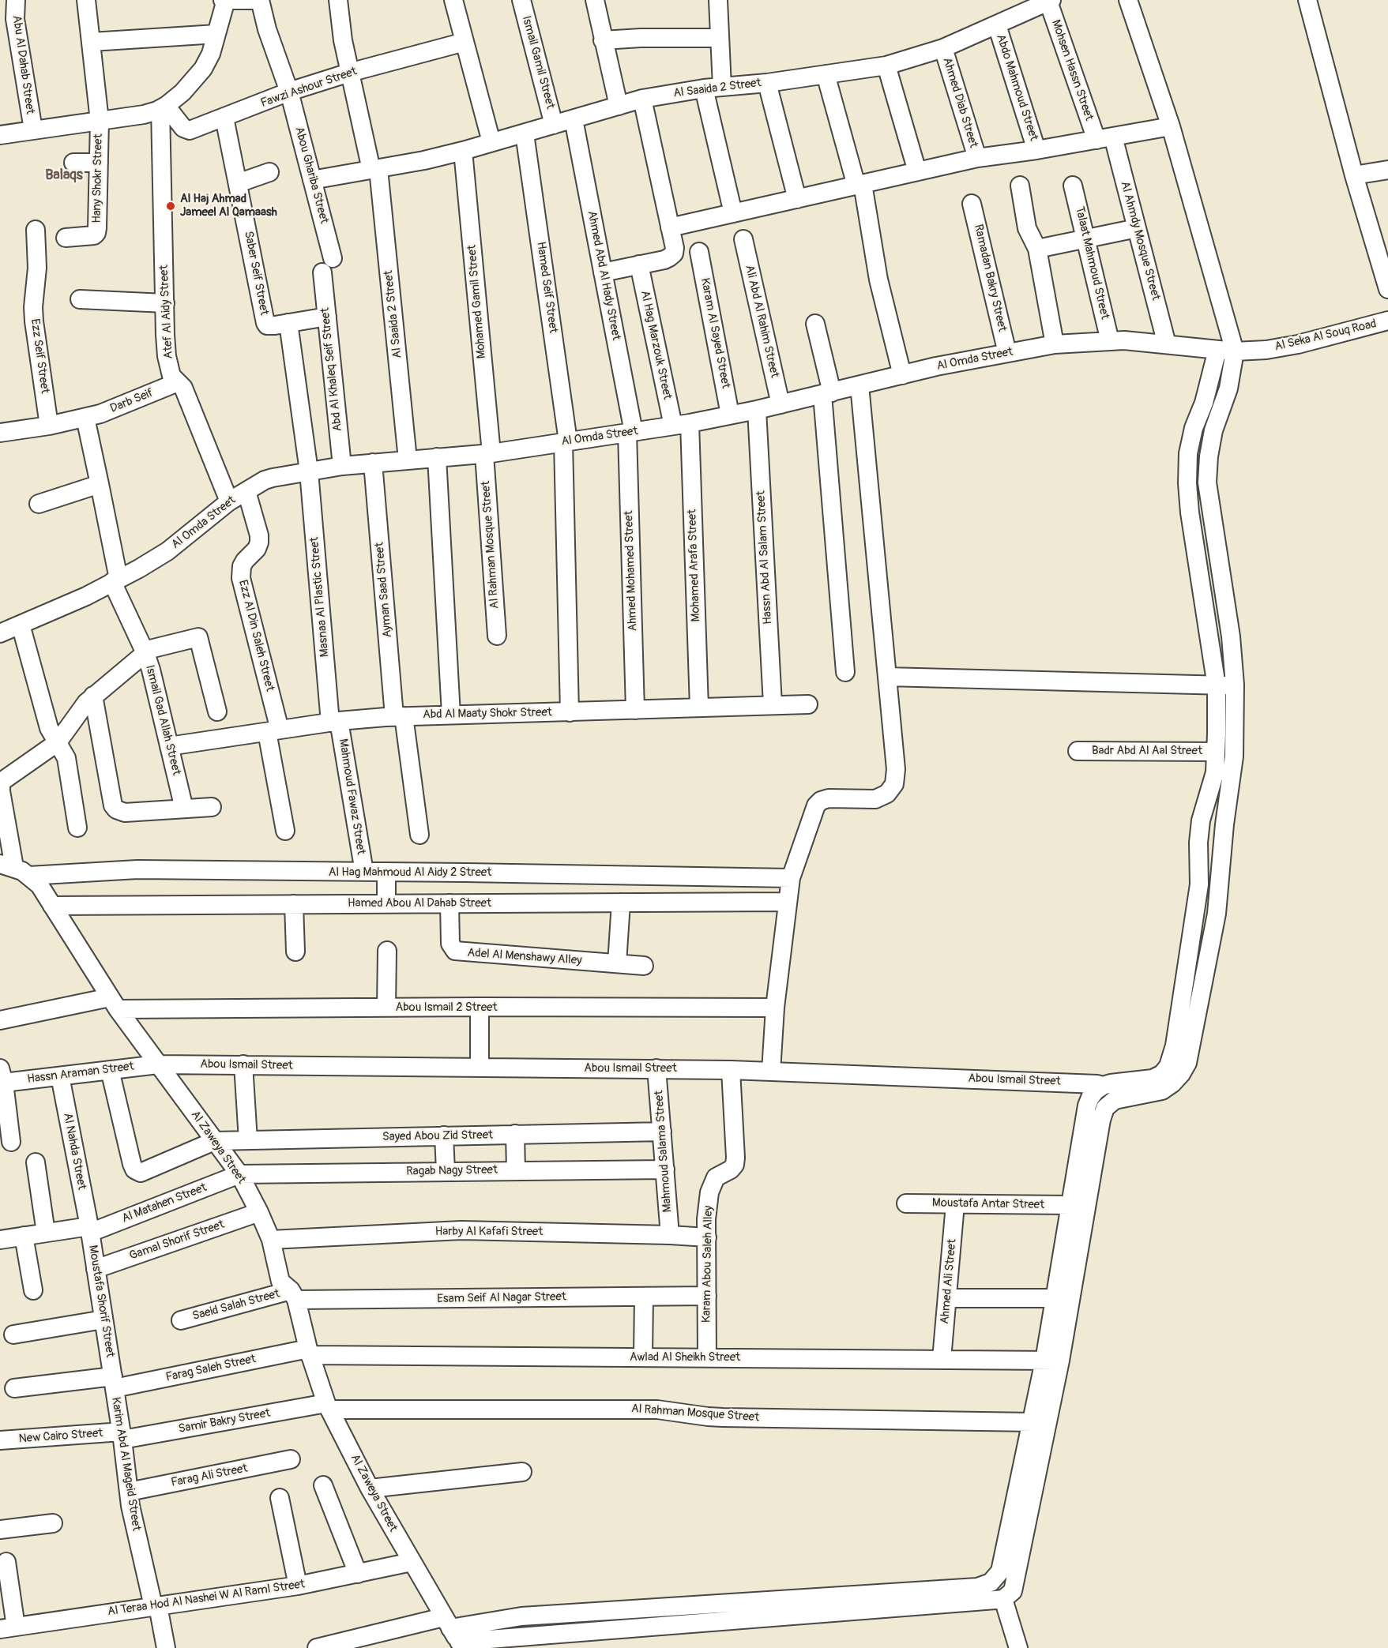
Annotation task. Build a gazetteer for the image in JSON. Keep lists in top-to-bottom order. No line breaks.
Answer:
{"streets":{"street":["Ismail Gamil Street","Abu Al Dahab Street","Mohsen Hassn Street","Fawzi Ashour Street","Abdo Mahmoud Street","Al Saaida 2 Street","Ahmed Diab Street","Abou Ghariba Street","Hany Shokr Street","Al Ahmdy Mosque Street","Talaat Mahmoud Street","Saber Seif Street","Ahmed Abd Al Hady Street","Ramadan Bakry Street","Hamed Seif Street","Mohamed Gamil Street","Atef Al Aidy Street","Ali Abd Al Rahim Street","Karam Al Sayed Street","Al Seka Al Souq Road","Al Hag Marzouk Street","Ezz Seif Street","Al Omda Street","Abd Al Khaleq Seif Street","Darb Seif","Al Rahman Mosque Street","Hassn Abd Al Salam Street","Mohamed Arafa Street","Ahmed Mohamed Street","Ayman Saad Street","Masnaa Al Plastic Street","Ezz Al Din Saleh Street","Abd Al Maaty Shokr Street","Ismail Gad Allah Street","Badr Abd Al Aal Street","Mahmoud Fawaz Street","Al Hag Mahmoud Al Aidy 2 Street","Hamed Abou Al Dahab Street","Adel Al Menshawy Alley","Abou Ismail 2 Street","Abou Ismail Street","Hassn Araman Street","Sayed Abou Zid Street","Al Zaweya Street","Al Nahda Street","Mahmoud Salama Street","Ragab Nagy Street","Al Matahen Street","Moustafa Antar Street","Harby Al Kafafi Street","Gamal Shorif Street","Karam Abou Saleh Alley","Ahmed Ali Street","Esam Seif Al Nagar Street","Moustafa Shorif Street","Saeid Salah Street","Awlad Al Sheikh Street","Farag Saleh Street","Samir Bakry Street","New Cairo Street","Karim Abd Al Mageid Street","Farag Ali Street","Al Teraa Hod Al Nashei W Al Raml Street"]},"crossings":[["Ismail Gamil Street","Al Saaida 2 Street"],["Mohsen Hassn Street","Al Saaida 2 Street"],["Mohsen Hassn Street","Al Ahmdy Mosque Street"],["Fawzi Ashour Street","Abou Ghariba Street"],["Fawzi Ashour Street","Saber Seif Street"],["Fawzi Ashour Street","Atef Al Aidy Street"],["Abdo Mahmoud Street","Al Saaida 2 Street"],["Al Saaida 2 Street","Ahmed Diab Street"],["Al Saaida 2 Street","Abou Ghariba Street"],["Al Saaida 2 Street","Ahmed Abd Al Hady Street"],["Al Saaida 2 Street","Hamed Seif Street"],["Al Saaida 2 Street","Mohamed Gamil Street"],["Al Saaida 2 Street","Al Omda Street"],["Abou Ghariba Street","Abd Al Khaleq Seif Street"],["Al Ahmdy Mosque Street","Al Omda Street"],["Talaat Mahmoud Street","Al Omda Street"],["Saber Seif Street","Abd Al Khaleq Seif Street"],["Ahmed Abd Al Hady Street","Al Omda Street"],["Ahmed Abd Al Hady Street","Ahmed Mohamed Street"],["Ramadan Bakry Street","Al Omda Street"],["Hamed Seif Street","Al Omda Street"],["Hamed Seif Street","Abd Al Maaty Shokr Street"],["Mohamed Gamil Street","Al Omda Street"],["Mohamed Gamil Street","Al Rahman Mosque Street"],["Atef Al Aidy Street","Al Omda Street"],["Atef Al Aidy Street","Darb Seif"],["Ali Abd Al Rahim Street","Al Omda Street"],["Karam Al Sayed Street","Al Omda Street"],["Al Seka Al Souq Road","Al Omda Street"],["Al Hag Marzouk Street","Al Omda Street"],["Al Hag Marzouk Street","Mohamed Arafa Street"],["Ezz Seif Street","Darb Seif"],["Al Omda Street","Abd Al Khaleq Seif Street"],["Al Omda Street","Al Rahman Mosque Street"],["Al Omda Street","Hassn Abd Al Salam Street"],["Al Omda Street","Mohamed Arafa Street"],["Al Omda Street","Ahmed Mohamed Street"],["Al Omda Street","Ayman Saad Street"],["Al Omda Street","Masnaa Al Plastic Street"],["Al Omda Street","Ezz Al Din Saleh Street"],["Al Omda Street","Ismail Gad Allah Street"],["Al Rahman Mosque Street","Al Zaweya Street"],["Al Rahman Mosque Street","Samir Bakry Street"],["Hassn Abd Al Salam Street","Abd Al Maaty Shokr Street"],["Mohamed Arafa Street","Abd Al Maaty Shokr Street"],["Ahmed Mohamed Street","Abd Al Maaty Shokr Street"],["Ayman Saad Street","Abd Al Maaty Shokr Street"],["Masnaa Al Plastic Street","Abd Al Maaty Shokr Street"],["Masnaa Al Plastic Street","Mahmoud Fawaz Street"],["Ezz Al Din Saleh Street","Abd Al Maaty Shokr Street"],["Abd Al Maaty Shokr Street","Ismail Gad Allah Street"],["Abd Al Maaty Shokr Street","Mahmoud Fawaz Street"],["Mahmoud Fawaz Street","Al Hag Mahmoud Al Aidy 2 Street"],["Al Hag Mahmoud Al Aidy 2 Street","Al Zaweya Street"],["Hamed Abou Al Dahab Street","Adel Al Menshawy Alley"],["Hamed Abou Al Dahab Street","Al Zaweya Street"],["Abou Ismail 2 Street","Al Zaweya Street"],["Abou Ismail Street","Hassn Araman Street"],["Abou Ismail Street","Al Zaweya Street"],["Abou Ismail Street","Mahmoud Salama Street"],["Abou Ismail Street","Karam Abou Saleh Alley"],["Hassn Araman Street","Al Zaweya Street"],["Hassn Araman Street","Al Nahda Street"],["Sayed Abou Zid Street","Al Zaweya Street"],["Sayed Abou Zid Street","Mahmoud Salama Street"],["Al Zaweya Street","Ragab Nagy Street"],["Al Zaweya Street","Al Matahen Street"],["Al Zaweya Street","Harby Al Kafafi Street"],["Al Zaweya Street","Gamal Shorif Street"],["Al Zaweya Street","Esam Seif Al Nagar Street"],["Al Zaweya Street","Saeid Salah Street"],["Al Zaweya Street","Awlad Al Sheikh Street"],["Al Zaweya Street","Farag Saleh Street"],["Al Zaweya Street","Samir Bakry Street"],["Al Zaweya Street","Al Teraa Hod Al Nashei W Al Raml Street"],["Al Nahda Street","Al Matahen Street"],["Al Nahda Street","Moustafa Shorif Street"],["Mahmoud Salama Street","Ragab Nagy Street"],["Mahmoud Salama Street","Harby Al Kafafi Street"],["Ragab Nagy Street","Al Matahen Street"],["Al Matahen Street","Moustafa Shorif Street"],["Moustafa Antar Street","Ahmed Ali Street"],["Harby Al Kafafi Street","Karam Abou Saleh Alley"],["Gamal Shorif Street","Moustafa Shorif Street"],["Karam Abou Saleh Alley","Esam Seif Al Nagar Street"],["Karam Abou Saleh Alley","Awlad Al Sheikh Street"],["Ahmed Ali Street","Awlad Al Sheikh Street"],["Esam Seif Al Nagar Street","Saeid Salah Street"],["Moustafa Shorif Street","Farag Saleh Street"],["Moustafa Shorif Street","Karim Abd Al Mageid Street"],["Awlad Al Sheikh Street","Farag Saleh Street"],["Farag Saleh Street","Karim Abd Al Mageid Street"],["Samir Bakry Street","New Cairo Street"],["Samir Bakry Street","Karim Abd Al Mageid Street"],["New Cairo Street","Karim Abd Al Mageid Street"],["Karim Abd Al Mageid Street","Farag Ali Street"],["Karim Abd Al Mageid Street","Al Teraa Hod Al Nashei W Al Raml Street"]],"districts":["Balaqs"],"places":["Al Haj Ahmad Jameel Al Qamaash"]}
